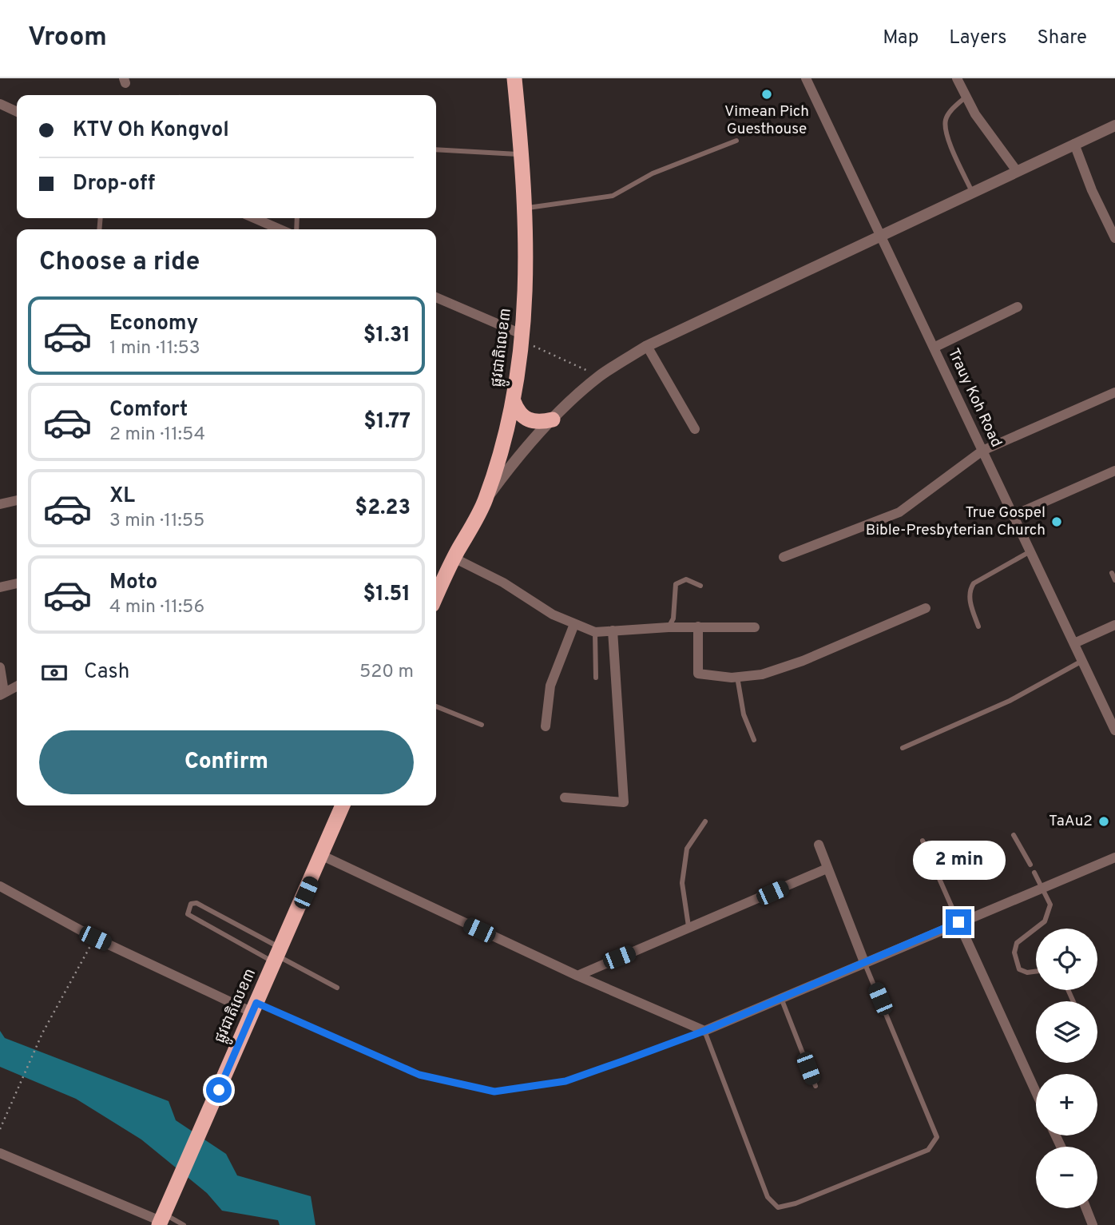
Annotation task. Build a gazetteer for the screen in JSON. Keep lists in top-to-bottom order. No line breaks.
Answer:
{"streets":{"highway":["ផ្លូវជាតិលេខ៣"],"street":["Trauy Koh Road"]},"places":["Vimean Pich Guesthouse","True Gospel Bible-Presbyterian Church","TaAu2"],"page":{"header":"Vroom","nav":["Map","Layers","Share"],"banner":["KTV Oh Kongvol","Drop-off"],"heading":"Choose a ride","list":[{"name":"Economy","note":"1 min · 11:53","value":"$1.31"},{"name":"Comfort","note":"2 min · 11:54","value":"$1.77"},{"name":"XL","note":"3 min · 11:55","value":"$2.23"},{"name":"Moto","note":"4 min · 11:56","value":"$1.51"}],"pay":["Cash","520 m"],"buttons":"Confirm","bubble":"2 min","map_buttons":["+","−"]}}
